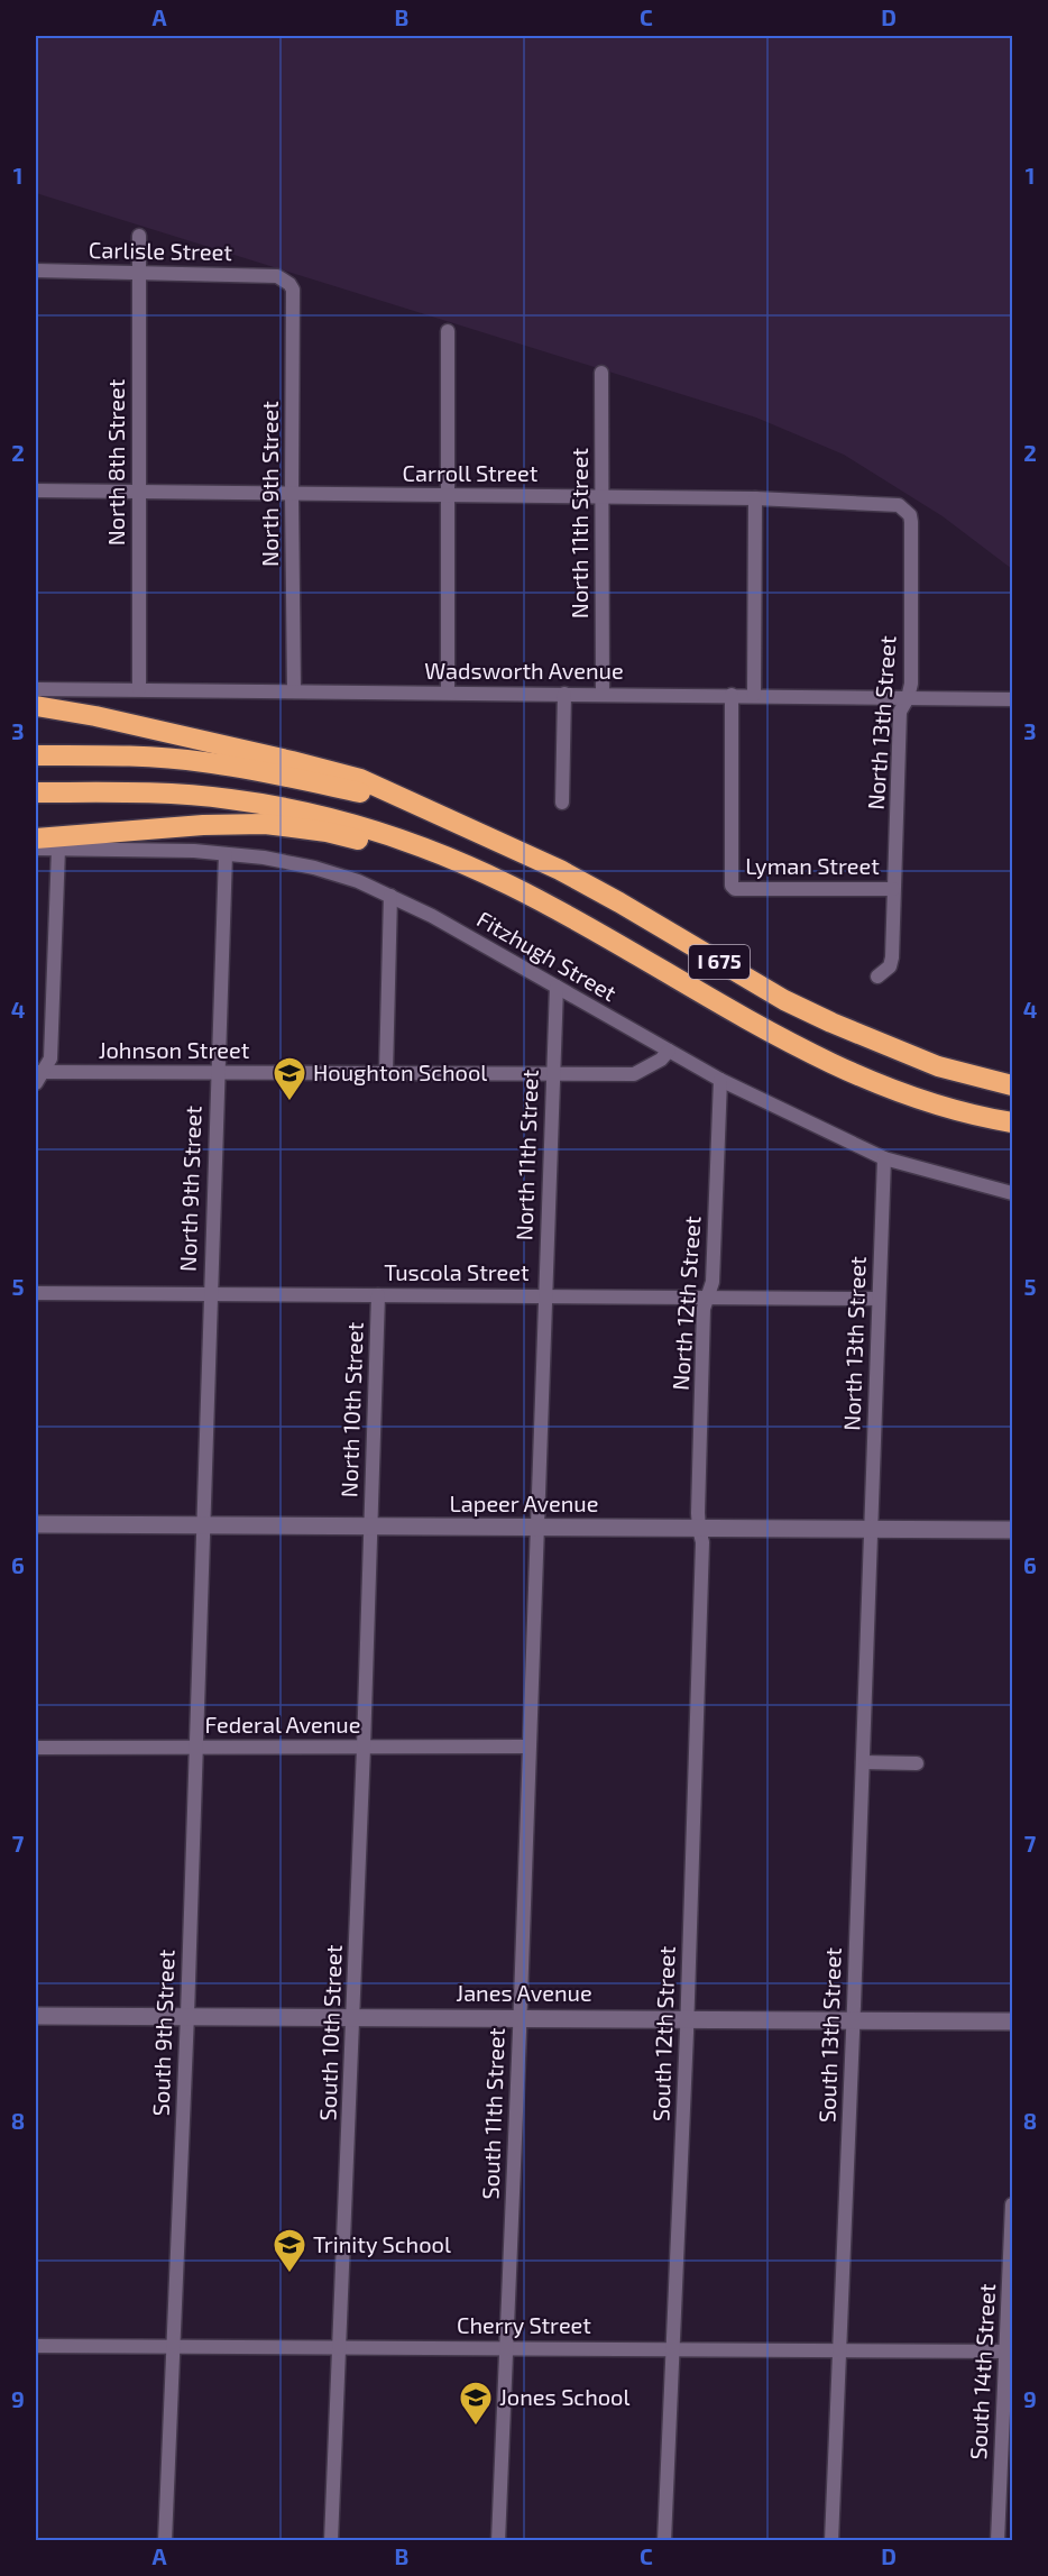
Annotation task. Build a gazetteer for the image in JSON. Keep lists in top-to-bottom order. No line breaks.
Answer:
{"streets":{"highway":["I 675"],"street":["Carlisle Street","North 8th Street","Carroll Street","North 9th Street","North 11th Street","Wadsworth Avenue","North 13th Street","Lyman Street","Fitzhugh Street","Johnson Street","Tuscola Street","North 12th Street","North 10th Street","Lapeer Avenue","Federal Avenue","Janes Avenue","South 9th Street","South 10th Street","South 12th Street","South 13th Street","South 11th Street","Cherry Street","South 14th Street"]},"crossings":[["Carlisle Street","North 8th Street"],["Carlisle Street","North 9th Street"],["North 8th Street","Carroll Street"],["North 8th Street","Wadsworth Avenue"],["Carroll Street","North 9th Street"],["Carroll Street","North 11th Street"],["Carroll Street","North 13th Street"],["North 9th Street","Wadsworth Avenue"],["North 9th Street","Fitzhugh Street"],["North 9th Street","Johnson Street"],["North 9th Street","Tuscola Street"],["North 9th Street","Lapeer Avenue"],["North 9th Street","South 9th Street"],["North 11th Street","Wadsworth Avenue"],["North 11th Street","Fitzhugh Street"],["North 11th Street","Johnson Street"],["North 11th Street","Tuscola Street"],["North 11th Street","Lapeer Avenue"],["North 11th Street","South 11th Street"],["Wadsworth Avenue","North 13th Street"],["Wadsworth Avenue","Lyman Street"],["North 13th Street","Lyman Street"],["North 13th Street","Fitzhugh Street"],["North 13th Street","Tuscola Street"],["North 13th Street","Lapeer Avenue"],["North 13th Street","South 13th Street"],["Fitzhugh Street","Johnson Street"],["Fitzhugh Street","North 12th Street"],["Tuscola Street","North 12th Street"],["Tuscola Street","North 10th Street"],["North 12th Street","Lapeer Avenue"],["North 12th Street","South 12th Street"],["North 10th Street","Lapeer Avenue"],["North 10th Street","South 10th Street"],["Lapeer Avenue","South 9th Street"],["Lapeer Avenue","South 10th Street"],["Lapeer Avenue","South 12th Street"],["Lapeer Avenue","South 13th Street"],["Lapeer Avenue","South 11th Street"],["Federal Avenue","South 9th Street"],["Federal Avenue","South 10th Street"],["Federal Avenue","South 11th Street"],["Janes Avenue","South 9th Street"],["Janes Avenue","South 10th Street"],["Janes Avenue","South 12th Street"],["Janes Avenue","South 13th Street"],["Janes Avenue","South 11th Street"],["South 9th Street","Cherry Street"],["South 10th Street","Cherry Street"],["South 12th Street","Cherry Street"],["South 13th Street","Cherry Street"],["South 11th Street","Cherry Street"],["Cherry Street","South 14th Street"]],"places":{"school or university":["Houghton School","Trinity School","Jones School"]},"grid":{"columns":["A","B","C","D"],"rows":["1","2","3","4","5","6","7","8","9"]}}
